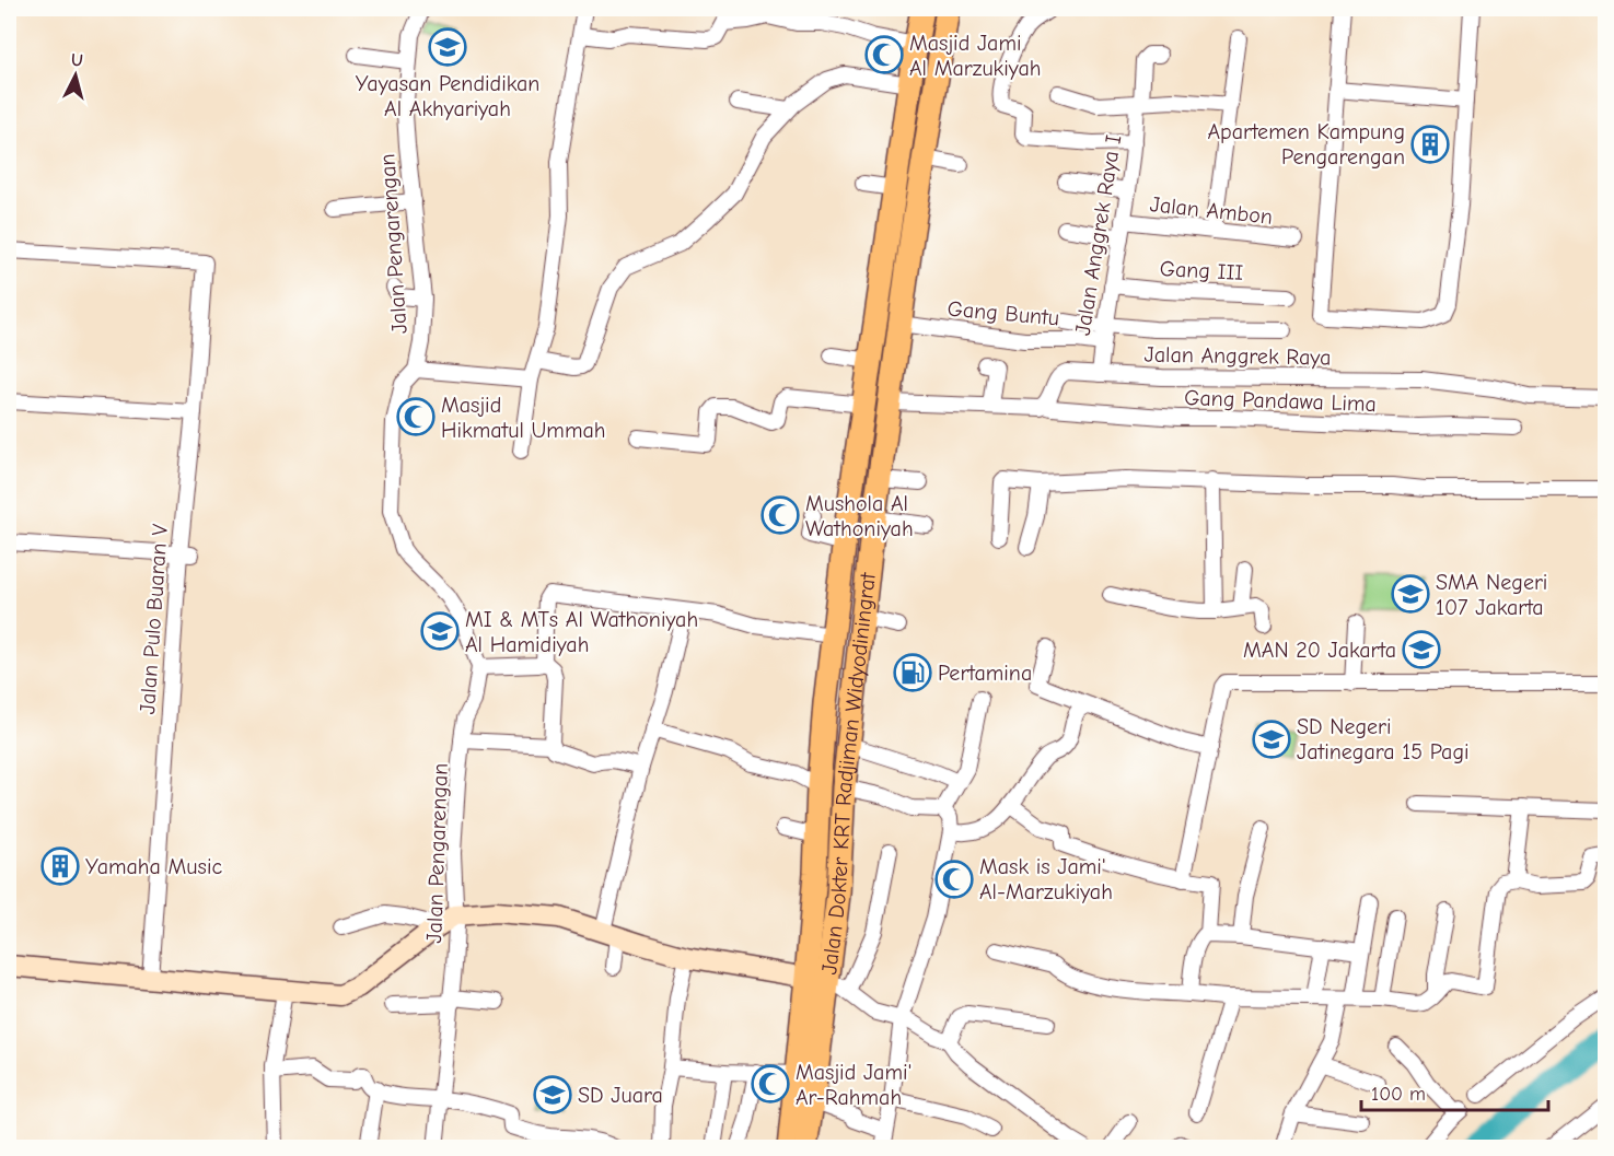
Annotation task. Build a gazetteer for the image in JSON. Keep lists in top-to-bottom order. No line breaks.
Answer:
{"streets":{"main road":["Jalan Dokter KRT Radjiman Widyodiningrat"],"street":["Jalan Ambon","Jalan Anggrek Raya I","Jalan Pengarengan","Gang III","Gang Buntu","Jalan Anggrek Raya","Gang Pandawa Lima","Jalan Pulo Buaran V"]},"crossings":[["Jalan Ambon","Jalan Anggrek Raya I"],["Jalan Anggrek Raya I","Gang III"],["Jalan Anggrek Raya I","Gang Buntu"],["Jalan Anggrek Raya I","Jalan Anggrek Raya"],["Gang Buntu","Jalan Dokter KRT Radjiman Widyodiningrat"],["Jalan Anggrek Raya","Gang Pandawa Lima"]],"places":{"school or university":["Yayasan Pendidikan Al Akhyariyah","SMA Negeri 107 Jakarta","MI & MTs Al Wathoniyah Al Hamidiyah","MAN 20 Jakarta","SD Negeri Jatinegara 15 Pagi","SD Juara"],"mosque":["Masjid Jami Al Marzukiyah","Masjid Hikmatul Ummah","Mushola Al Wathoniyah","Mask is Jami' Al-Marzukiyah","Masjid Jami' Ar-Rahmah"],"building":["Apartemen Kampung Pengarengan","Yamaha Music"],"fuel station":["Pertamina"]},"scale_bar":"100 m","north":"top"}
